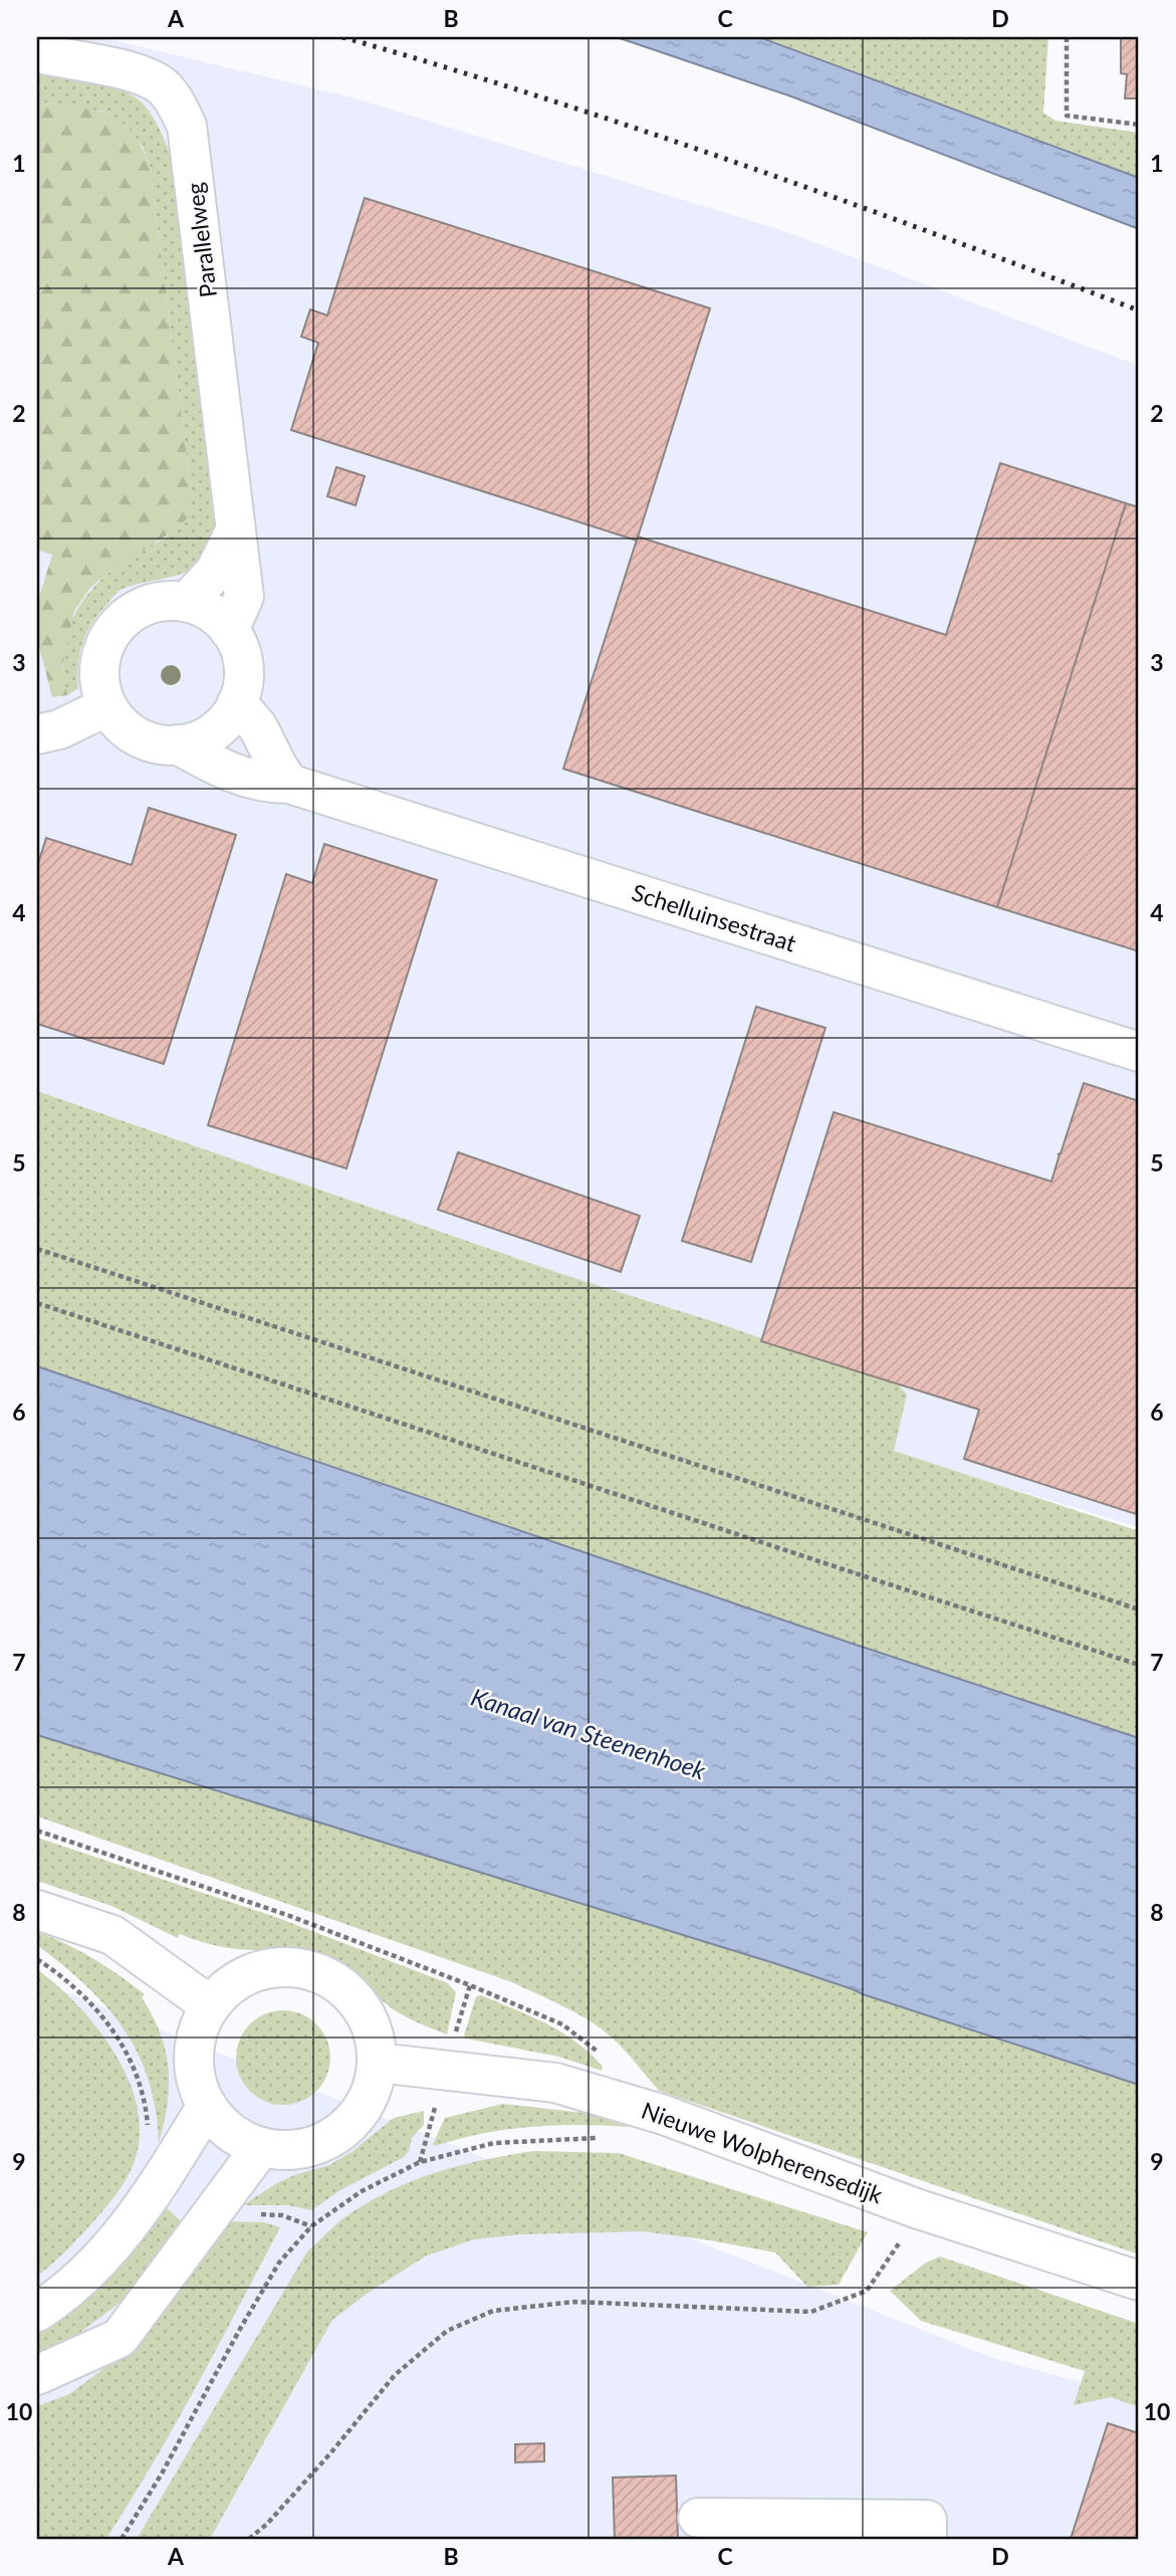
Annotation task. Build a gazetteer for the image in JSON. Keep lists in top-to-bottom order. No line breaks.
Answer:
{"streets":{"main road":["Parallelweg","Schelluinsestraat","Nieuwe Wolpherensedijk"]},"crossings":[["Parallelweg","Schelluinsestraat"]],"water":["Kanaal van Steenenhoek"],"grid":{"columns":["A","B","C","D"],"rows":["1","2","3","4","5","6","7","8","9","10"]}}
